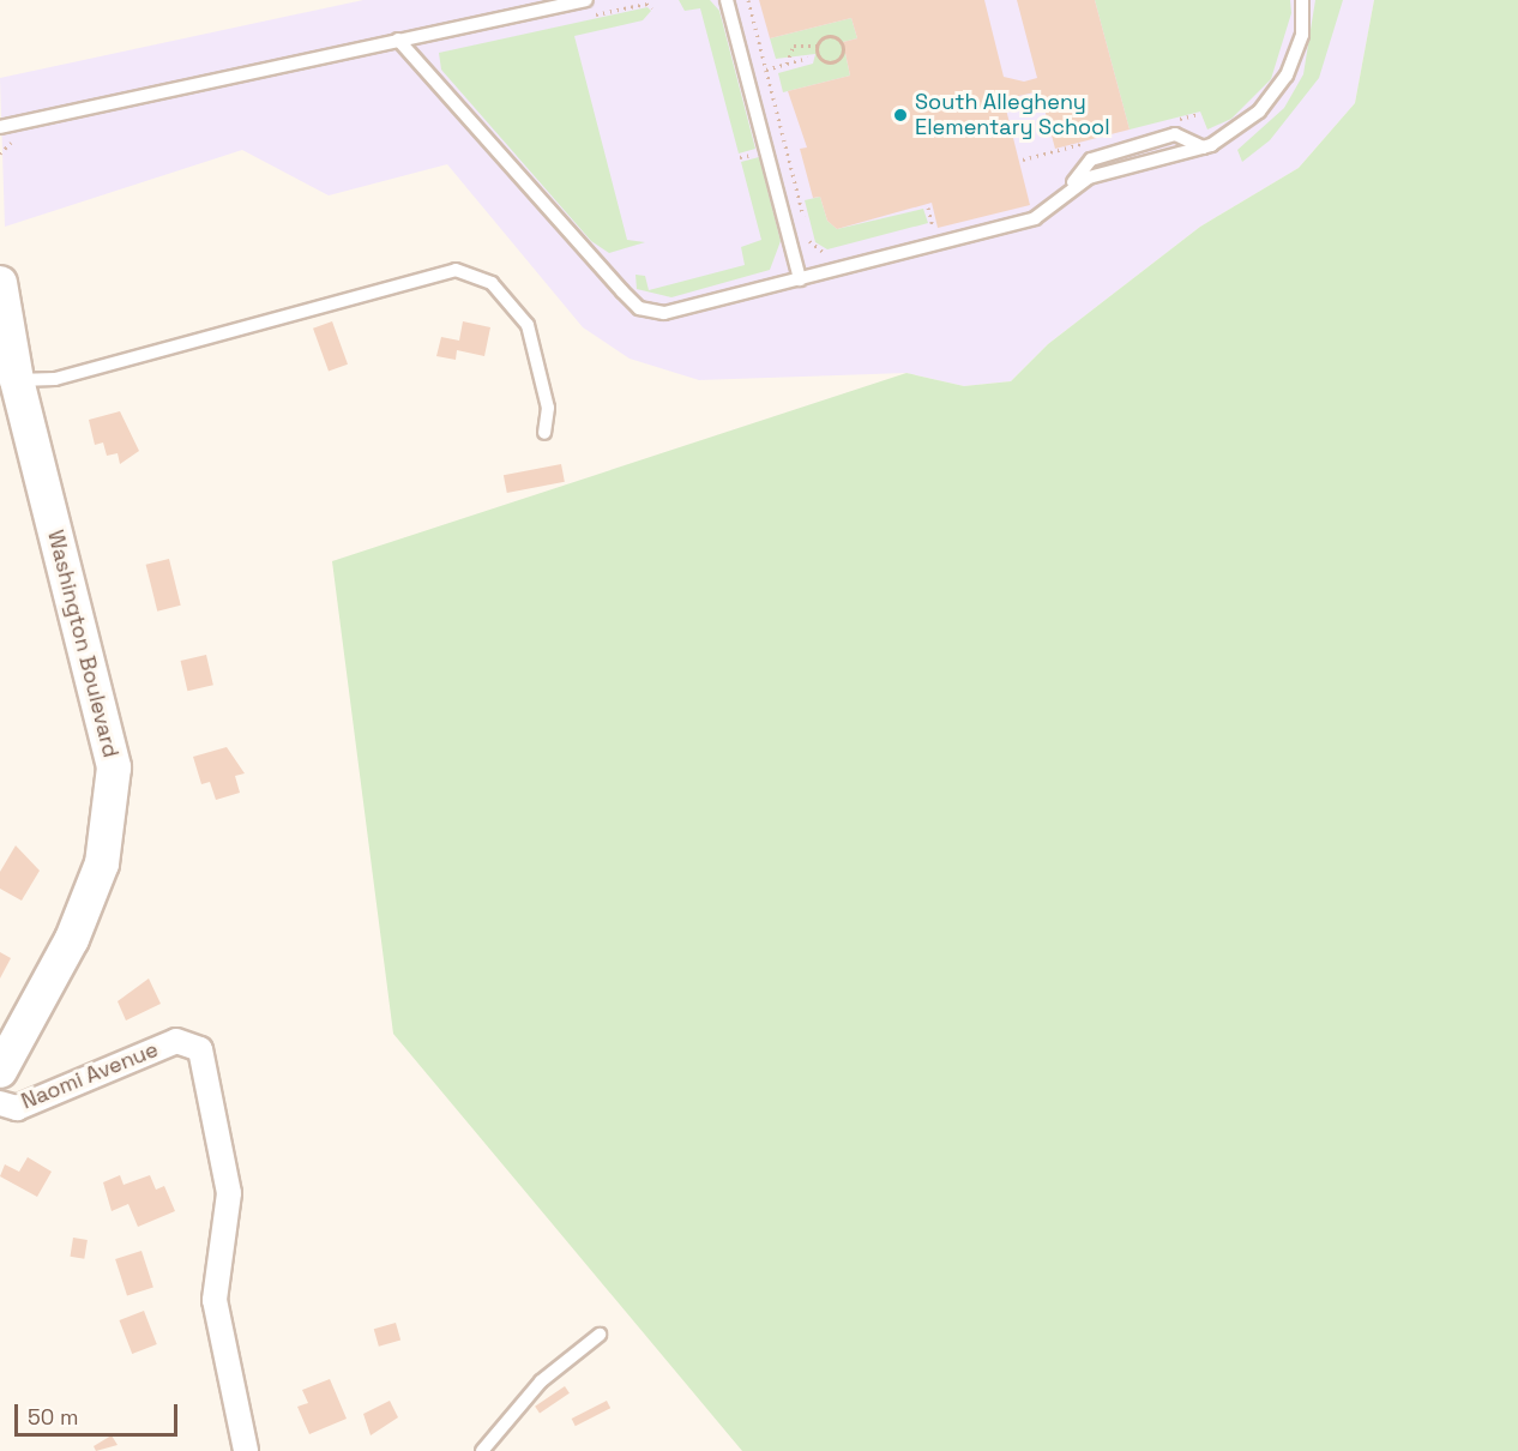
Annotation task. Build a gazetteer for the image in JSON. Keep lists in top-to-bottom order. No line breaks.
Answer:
{"streets":{"street":["Washington Boulevard","Naomi Avenue"]},"places":["South Allegheny Elementary School"],"scale_bar":"50 m"}
